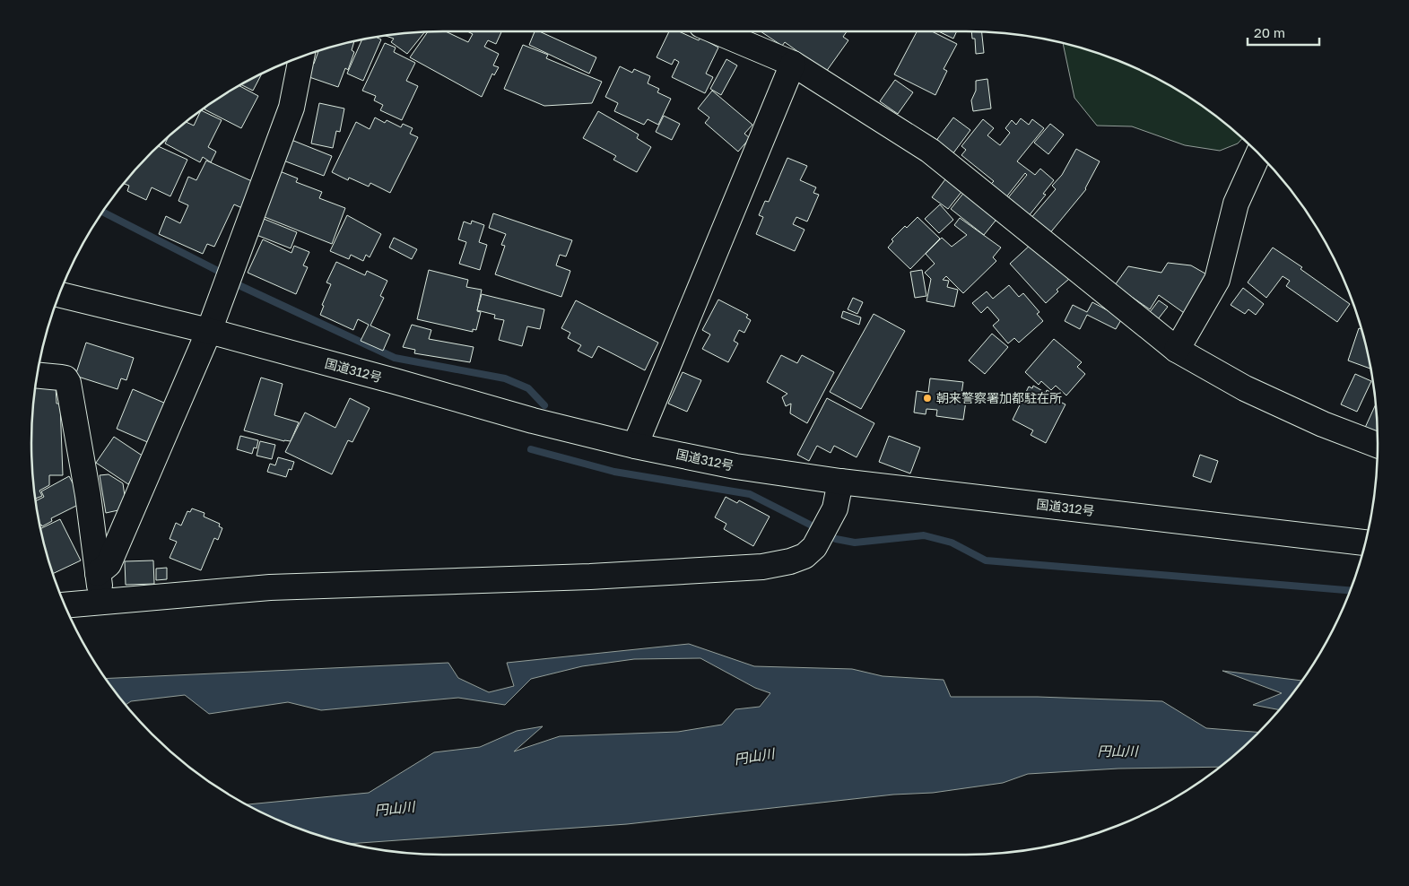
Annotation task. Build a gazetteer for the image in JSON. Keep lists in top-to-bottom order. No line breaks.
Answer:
{"streets":{"main road":["国道312号"]},"water":["円山川"],"places":["朝来警察署加都駐在所"],"scale_bar":"20 m"}
